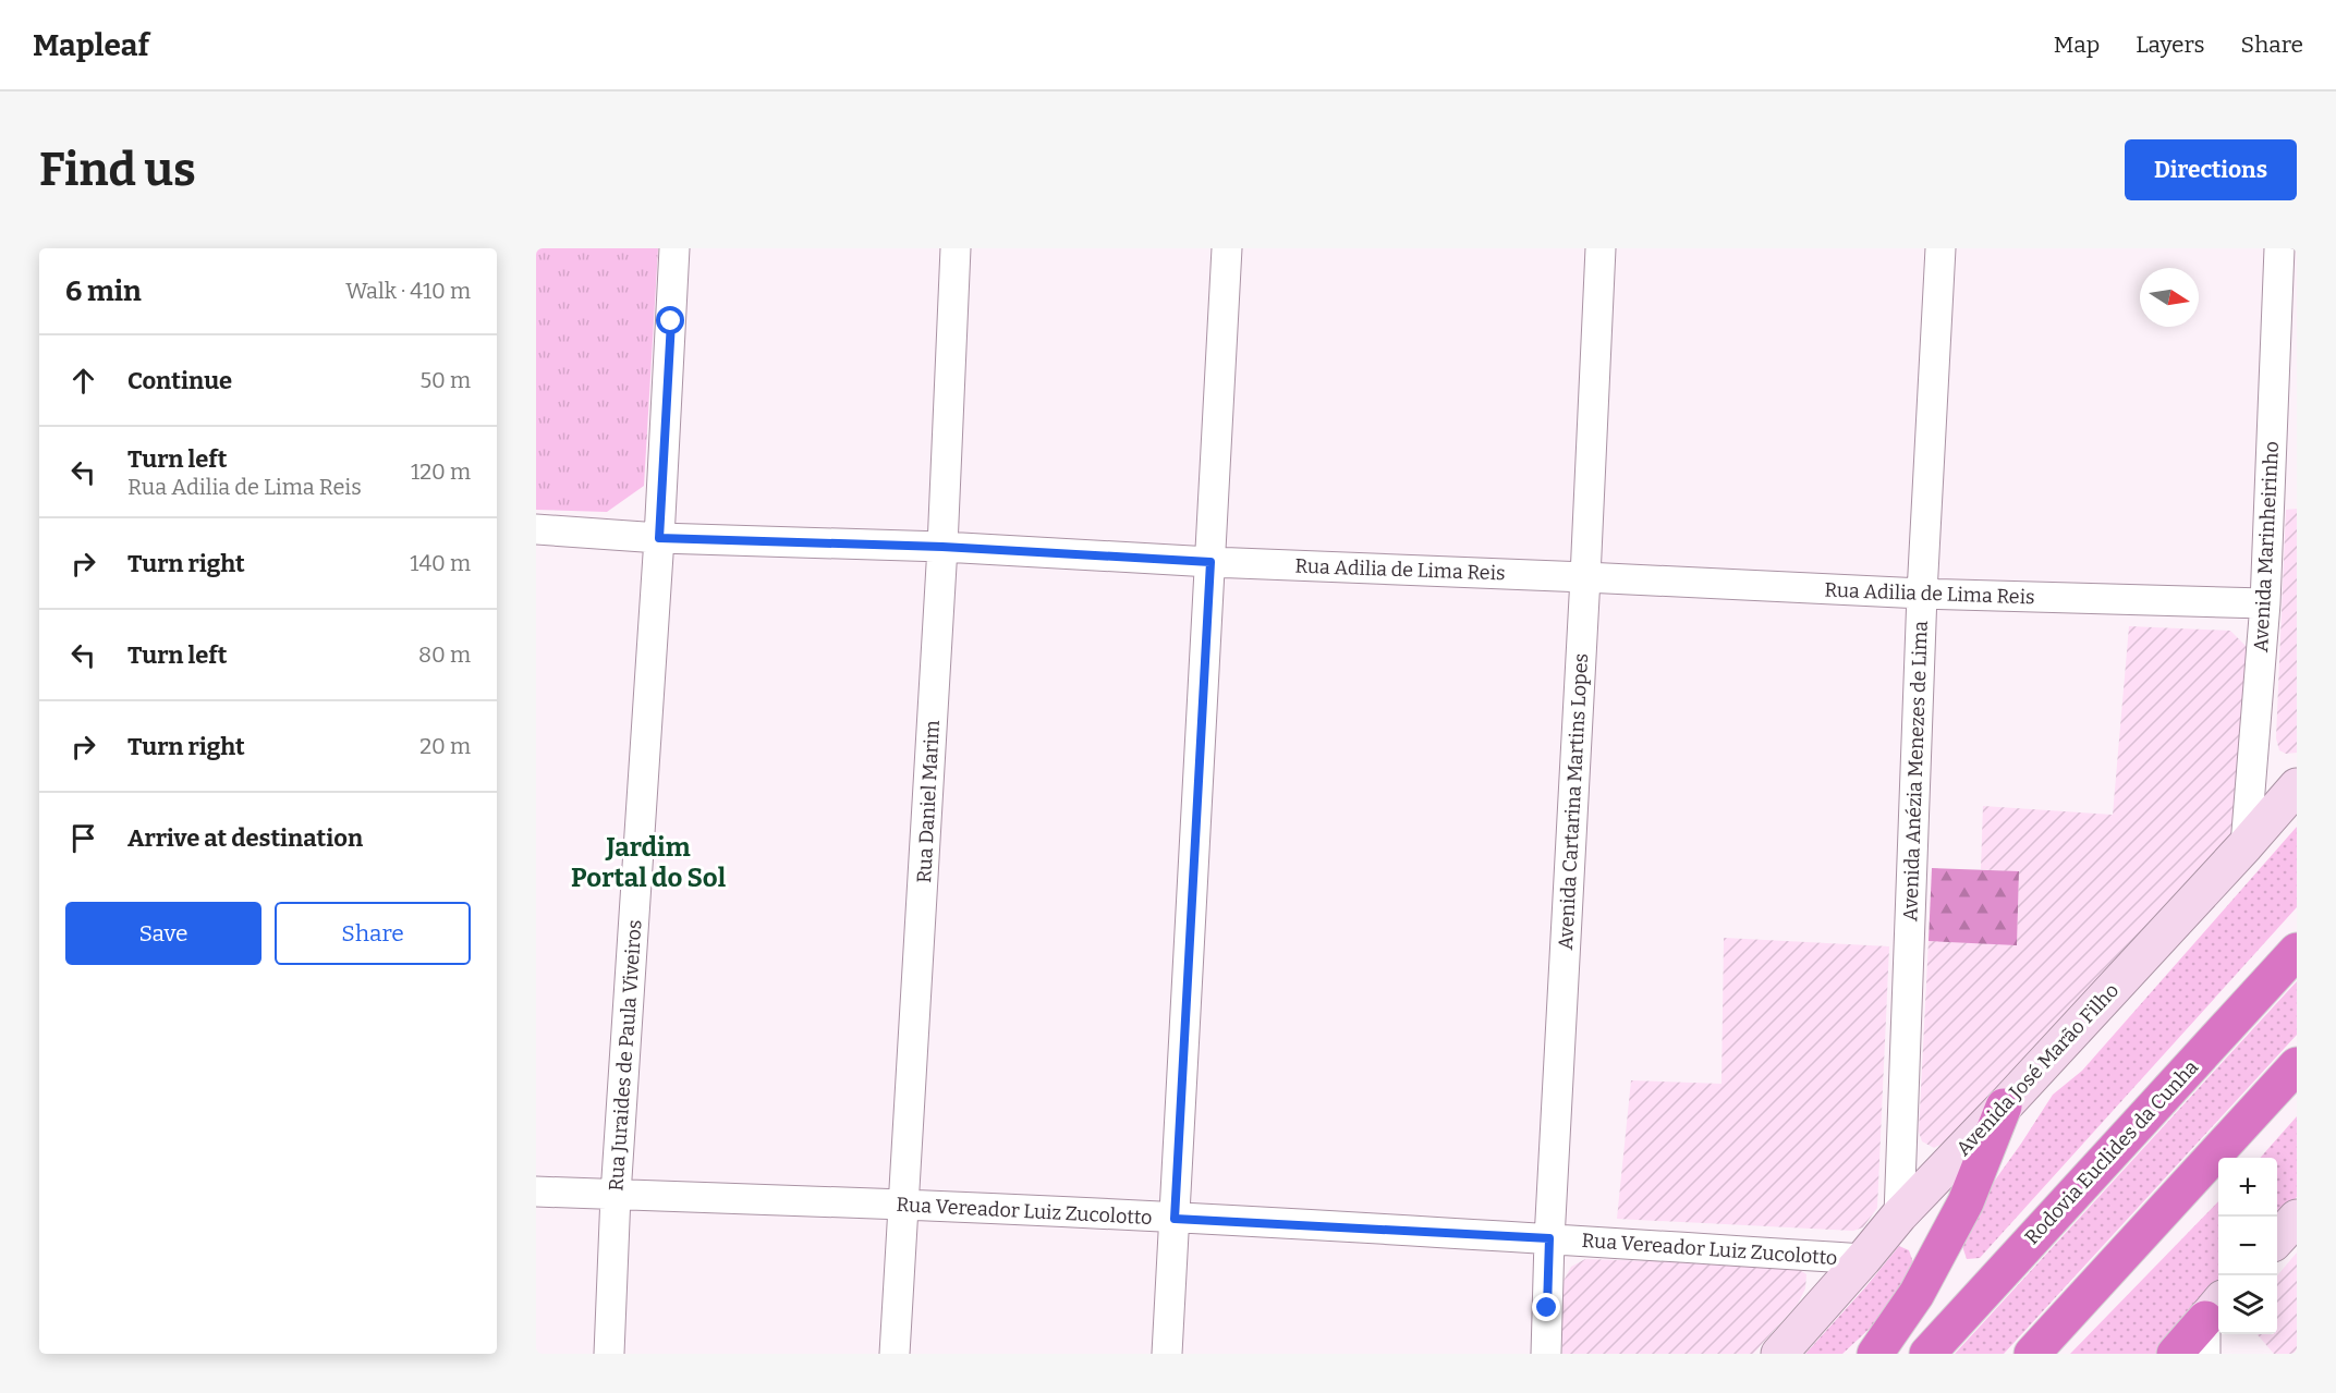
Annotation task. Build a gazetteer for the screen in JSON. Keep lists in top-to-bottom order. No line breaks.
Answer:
{"streets":{"highway":["Rodovia Euclides da Cunha"],"main road":["Avenida José Marão Filho"],"street":["Avenida Marinheirinho","Rua Adilia de Lima Reis","Avenida Anézia Menezes de Lima","Rua Daniel Marim","Avenida Cartarina Martins Lopes","Rua Juraides de Paula Viveiros","Rua Vereador Luiz Zucolotto"]},"crossings":[["Avenida Marinheirinho","Rua Adilia de Lima Reis"],["Avenida Marinheirinho","Avenida José Marão Filho"],["Rua Adilia de Lima Reis","Avenida Anézia Menezes de Lima"],["Rua Adilia de Lima Reis","Rua Daniel Marim"],["Rua Adilia de Lima Reis","Avenida Cartarina Martins Lopes"],["Rua Adilia de Lima Reis","Rua Juraides de Paula Viveiros"],["Avenida Anézia Menezes de Lima","Avenida José Marão Filho"],["Rua Daniel Marim","Rua Vereador Luiz Zucolotto"],["Avenida Cartarina Martins Lopes","Rua Vereador Luiz Zucolotto"],["Rua Juraides de Paula Viveiros","Rua Vereador Luiz Zucolotto"],["Avenida José Marão Filho","Rua Vereador Luiz Zucolotto"]],"districts":["Jardim Portal do Sol"],"north":"right","page":{"header":"Mapleaf","nav":["Map","Layers","Share"],"buttons":["Directions",["Save","Share"]],"title":"Find us","heading":["6 min","Walk · 410 m"],"list":[["Continue","50 m"],["Turn left","Rua Adilia de Lima Reis","120 m"],["Turn right","140 m"],["Turn left","80 m"],["Turn right","20 m"],"Arrive at destination"],"map_buttons":["+","−"]}}
